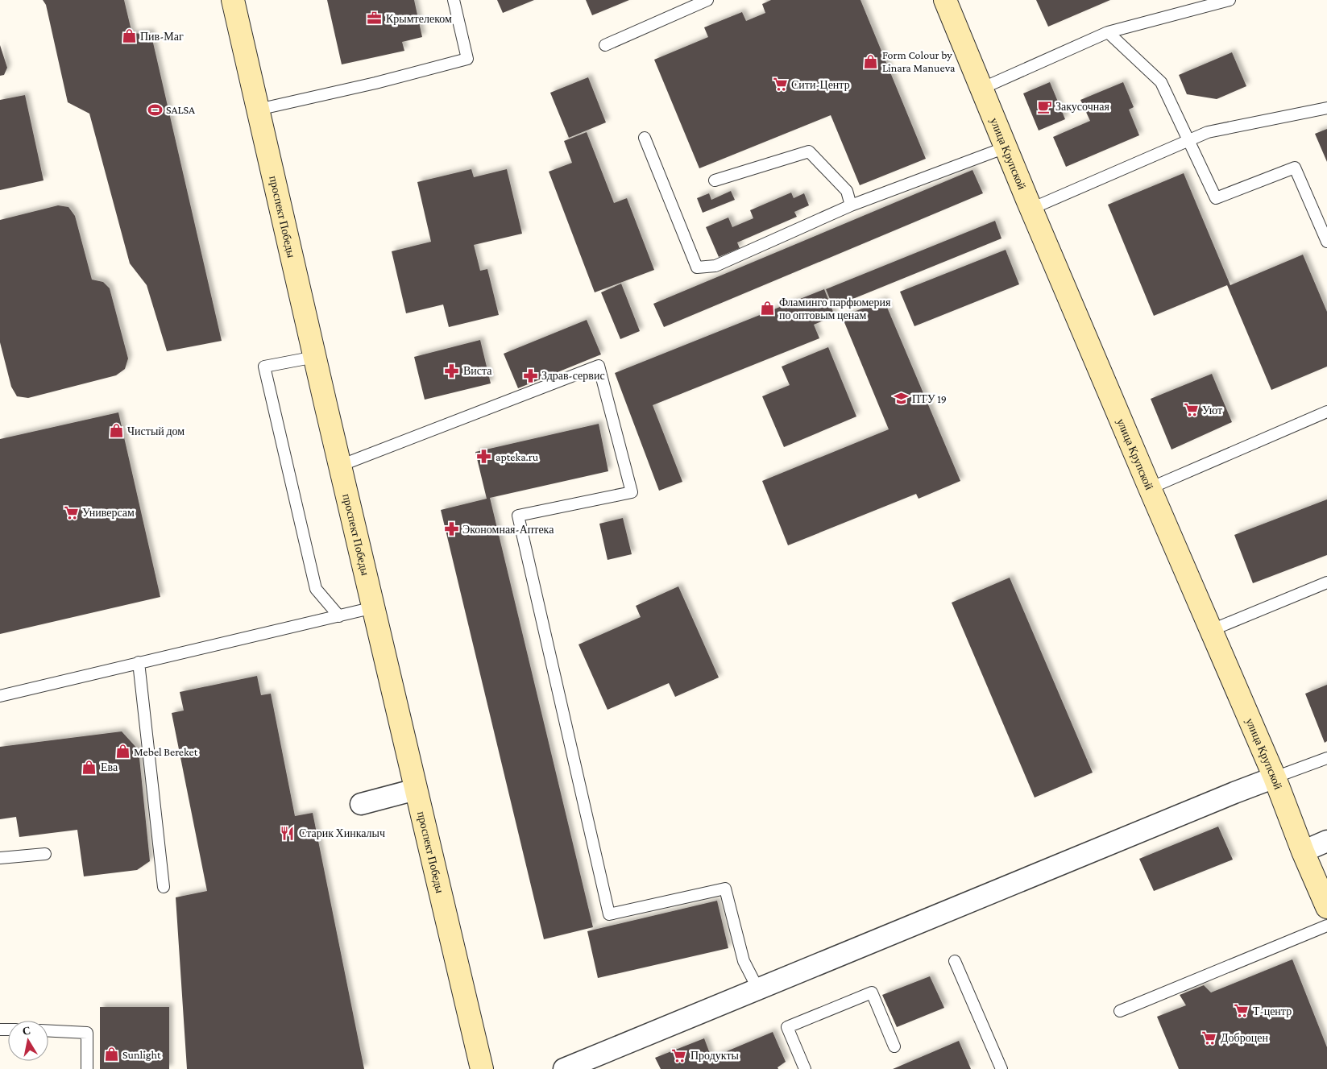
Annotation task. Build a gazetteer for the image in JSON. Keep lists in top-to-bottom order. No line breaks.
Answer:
{"streets":{"street":["улица Крупской","проспект Победы"]},"places":{"office":["Крымтелеком"],"shop":["Пив-Маг","Form Colour by Linara Manueva","Фламинго парфюмерия по оптовым ценам","Чистый дом","Mebel Bereket","Ева","Sunlight"],"supermarket":["Сити-Центр","Уют","Универсам","Т-центр","Доброцен","Продукты"],"cafe":["Закусочная"],"sports":["SALSA"],"pharmacy":["Виста","Здрав-сервис","apteka.ru","Экономная-Аптека"],"school or university":["ПТУ 19"],"restaurant":["Старик Хинкалыч"]},"north":"top"}
